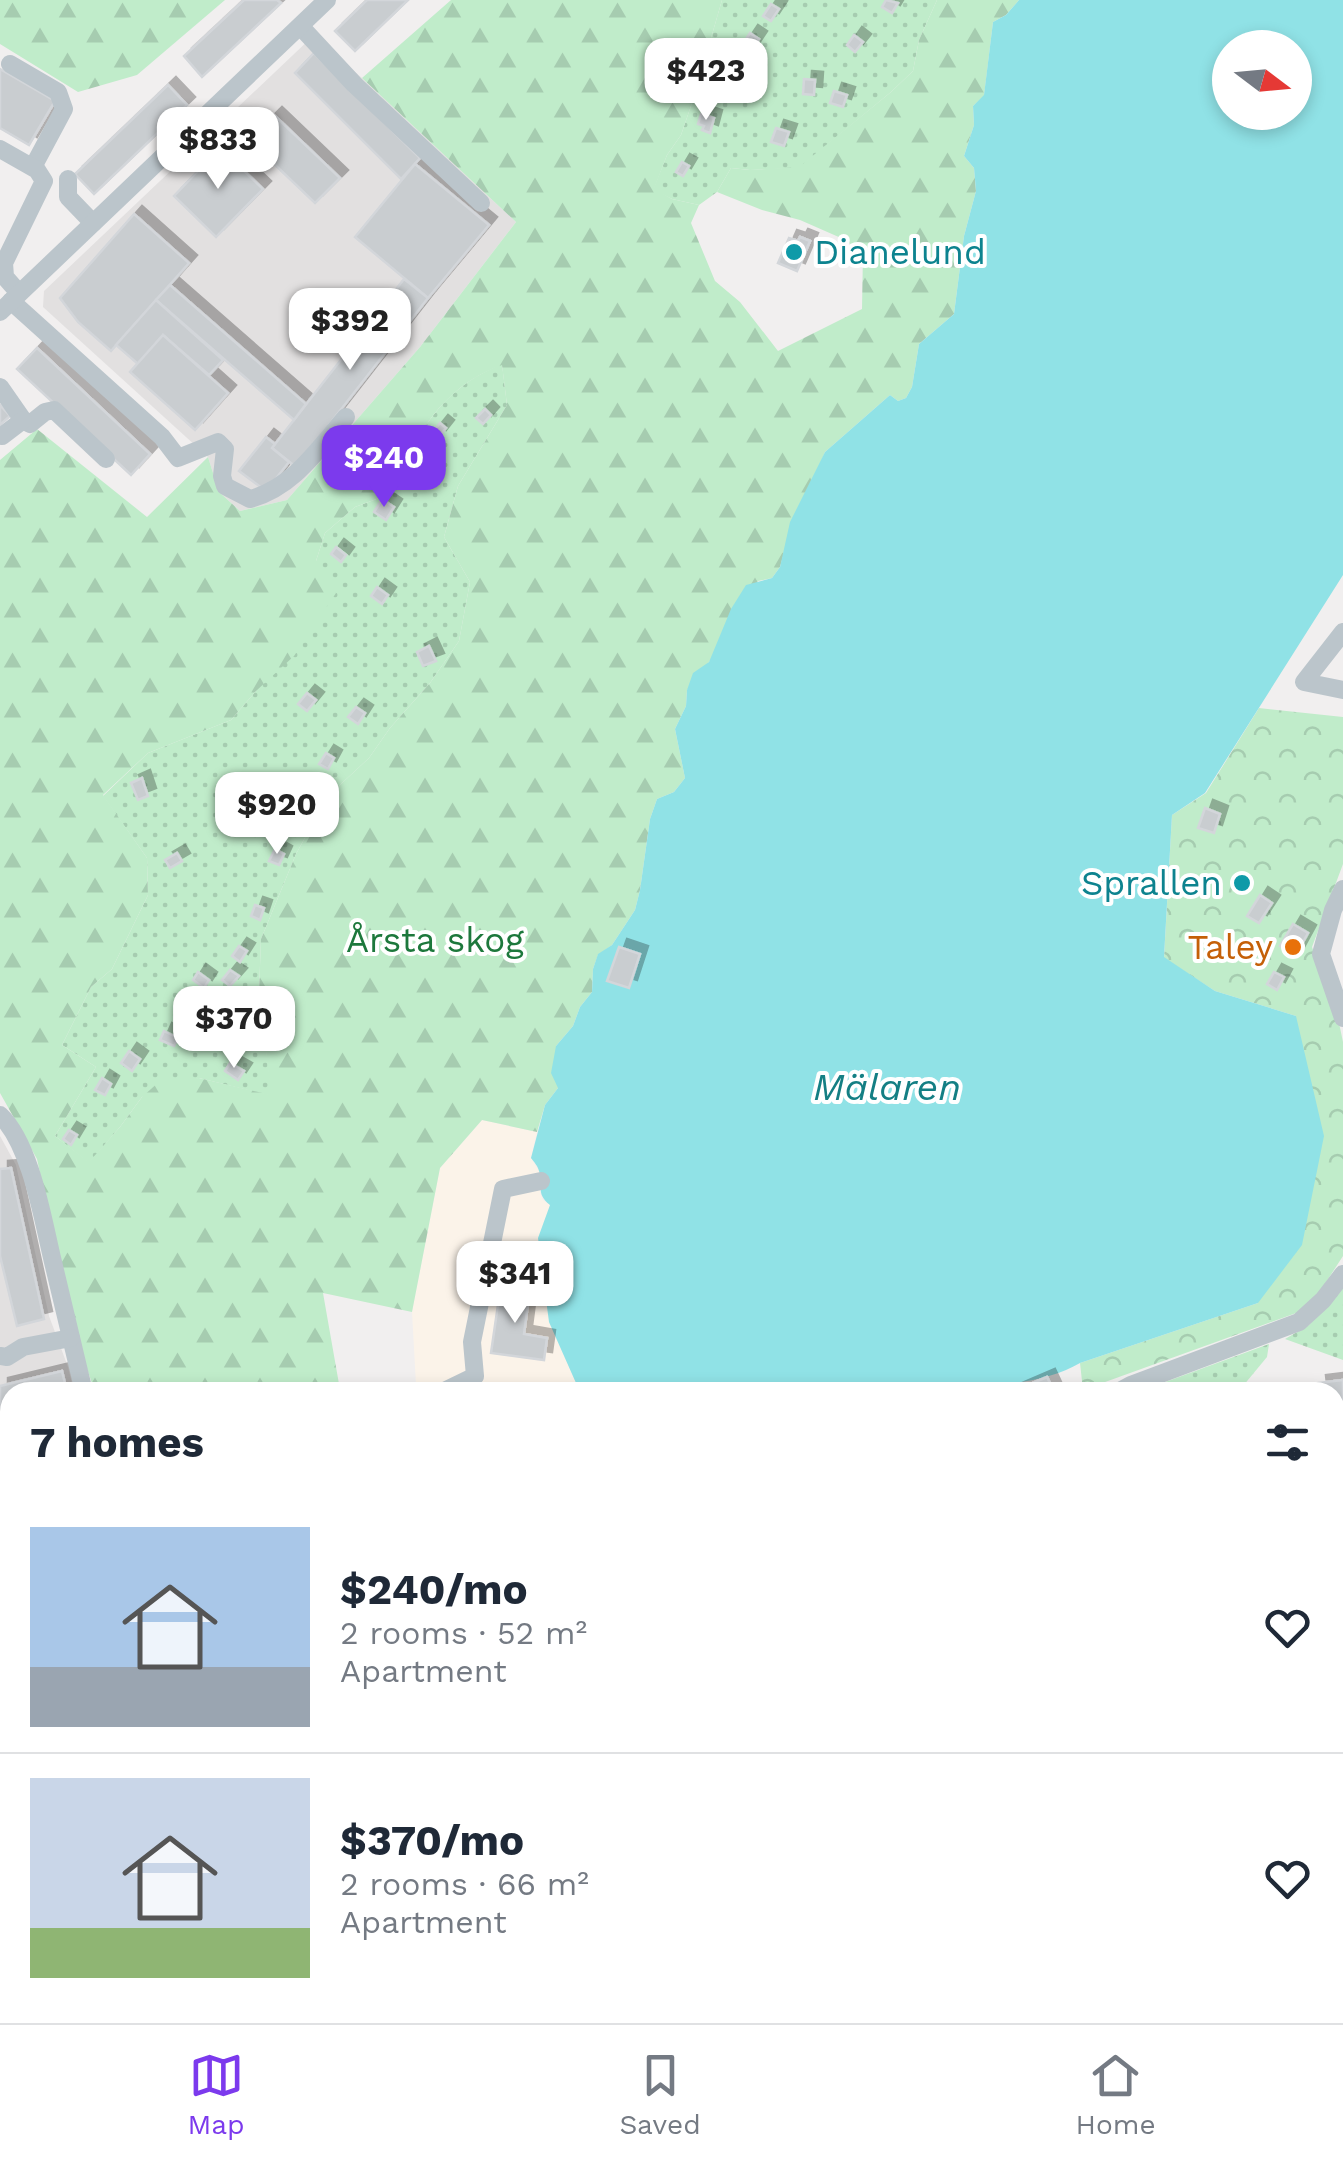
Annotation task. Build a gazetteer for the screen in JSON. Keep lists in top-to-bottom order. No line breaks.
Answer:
{"water":["Mälaren"],"parks":["Årsta skog"],"places":["Dianelund","Sprallen","Taley"],"north":"right","page":{"price":["$423","$833","$392","$240","$920","$370","$341"],"heading":"7 homes","list":[{"name":"$240/mo","note":"2 rooms · 52 m² · Apartment"},{"name":"$370/mo","note":"2 rooms · 66 m² · Apartment"}],"tabs":["Map","Saved","Home"]}}
